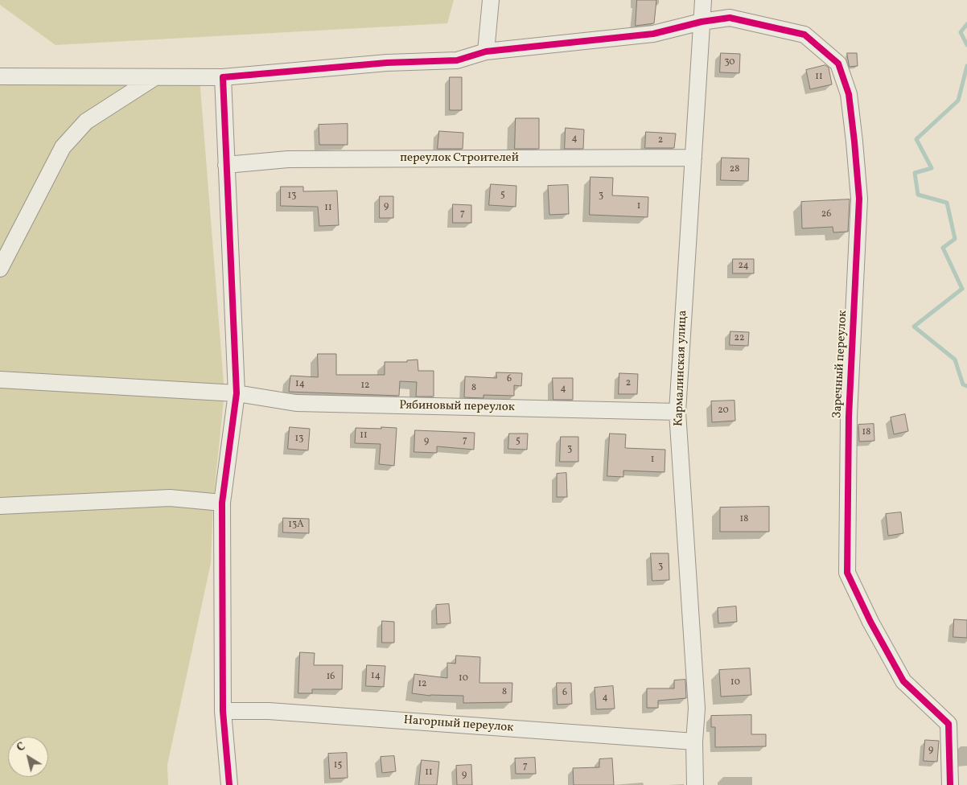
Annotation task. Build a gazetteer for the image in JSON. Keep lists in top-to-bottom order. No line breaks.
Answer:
{"streets":{"street":["переулок Строителей","Заречный переулок","Кармалинская улица","Рябиновый переулок","Нагорный переулок"]},"crossings":[["переулок Строителей","Кармалинская улица"],["Заречный переулок","Кармалинская улица"],["Кармалинская улица","Рябиновый переулок"],["Кармалинская улица","Нагорный переулок"]],"house_numbers":["30","11","4","2","28","5","13","3","9","1","11","7","26","24","22","6","2","14","12","8","4","20","18","11","13","7","9","5","3","1","18","13А","3","14","16","10","10","12","8","6","4","9","15","7","11","9"],"north":"top left"}
